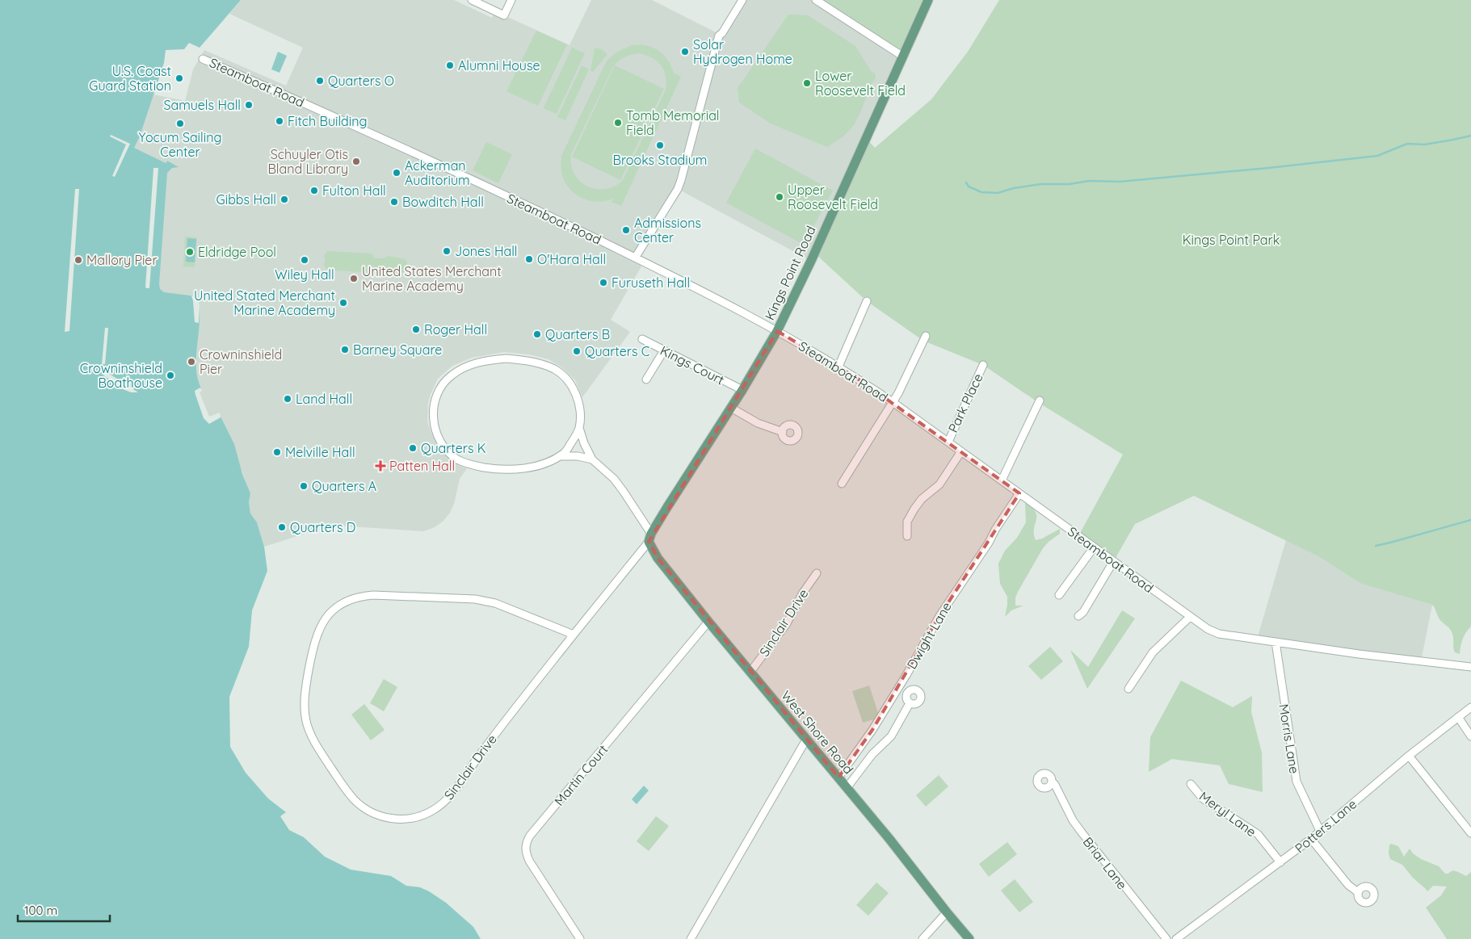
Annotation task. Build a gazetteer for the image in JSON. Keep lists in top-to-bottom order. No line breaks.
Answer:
{"streets":{"main road":["Kings Point Road","West Shore Road"],"street":["Steamboat Road","Kings Court","Park Place","Sinclair Drive","Dwight Lane","Morris Lane","Martin Court","Meryl Lane","Potters Lane","Briar Lane"]},"crossings":[["Steamboat Road","Kings Point Road"],["Steamboat Road","Park Place"],["Steamboat Road","Dwight Lane"],["Steamboat Road","Morris Lane"],["Kings Point Road","Kings Court"],["Kings Point Road","Sinclair Drive"],["Kings Point Road","West Shore Road"],["Sinclair Drive","West Shore Road"],["Dwight Lane","West Shore Road"],["West Shore Road","Martin Court"],["Morris Lane","Potters Lane"],["Meryl Lane","Potters Lane"]],"parks":["Kings Point Park"],"places":{"other":["Solar Hydrogen Home","Alumni House","U.S. Coast Guard Station","Quarters O","Lower Roosevelt Field","Samuels Hall","Fitch Building","Tomb Memorial Field","Yocum Sailing Center","Brooks Stadium","Schuyler Otis Bland Library","Ackerman Auditorium","Fulton Hall","Upper Roosevelt Field","Gibbs Hall","Bowditch Hall","Admissions Center","Jones Hall","Eldridge Pool","O'Hara Hall","Mallory Pier","Wiley Hall","United States Merchant Marine Academy","Furuseth Hall","United Stated Merchant Marine Academy","Roger Hall","Quarters B","Barney Square","Quarters C","Crowninshield Pier","Crowninshield Boathouse","Land Hall","Quarters K","Melville Hall","Quarters A","Quarters D"],"health":["Patten Hall"]},"scale_bar":"100 m"}
